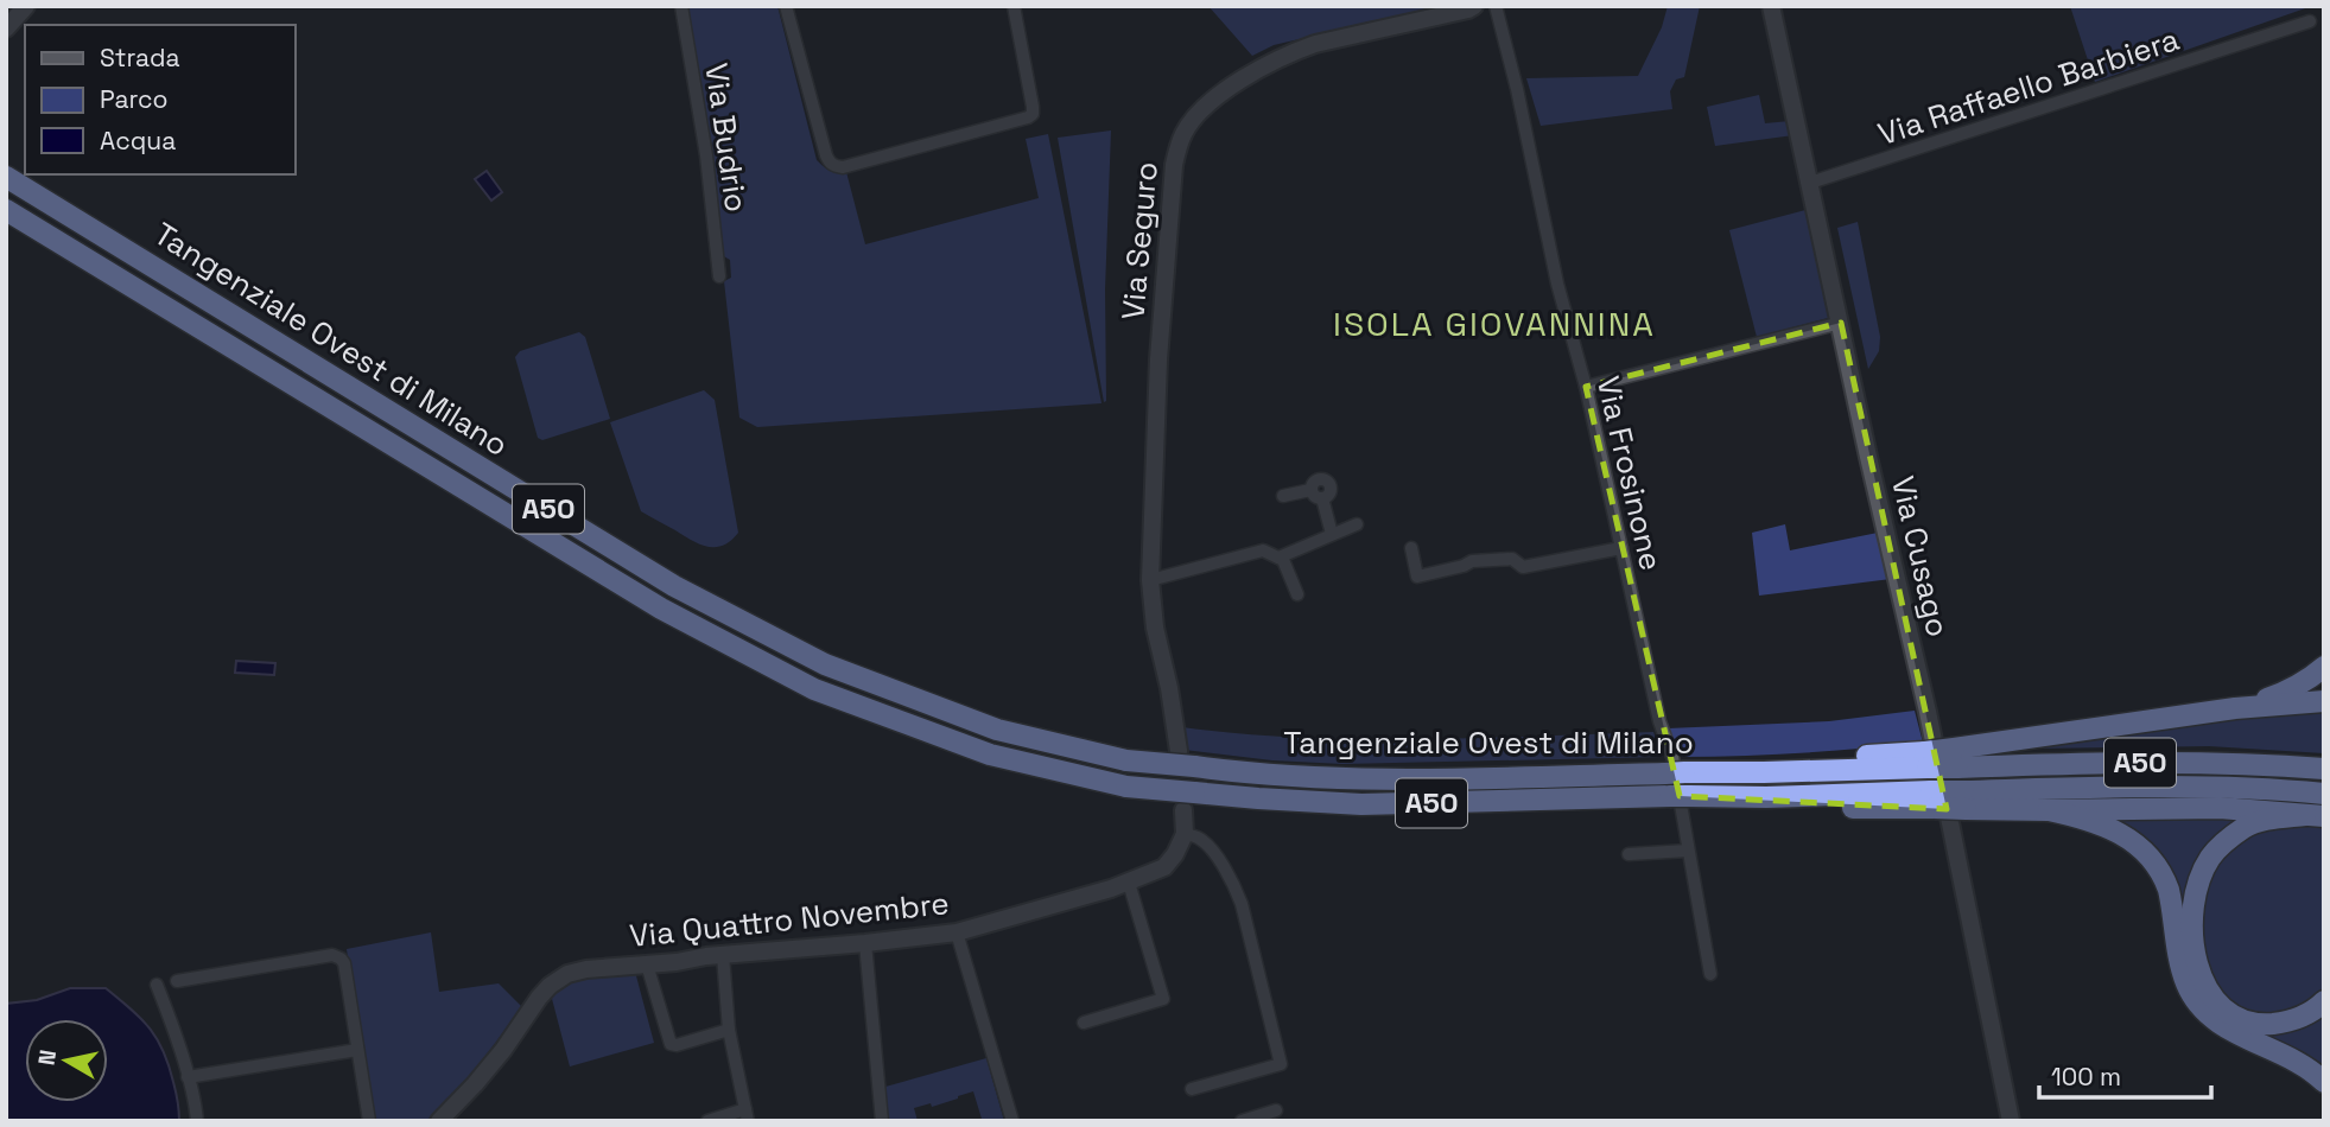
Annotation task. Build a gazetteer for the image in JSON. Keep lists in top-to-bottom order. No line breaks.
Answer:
{"streets":{"highway":["Tangenziale Ovest di Milano","A50"],"street":["Via Raffaello Barbiera","Via Budrio","Via Seguro","Via Frosinone","Via Cusago","Via Quattro Novembre"]},"crossings":[["Via Raffaello Barbiera","Via Cusago"],["Via Seguro","Tangenziale Ovest di Milano"],["Tangenziale Ovest di Milano","Via Frosinone"]],"districts":["ISOLA GIOVANNINA"],"legend":["Strada","Parco","Acqua"],"scale_bar":"100 m","north":"left"}
